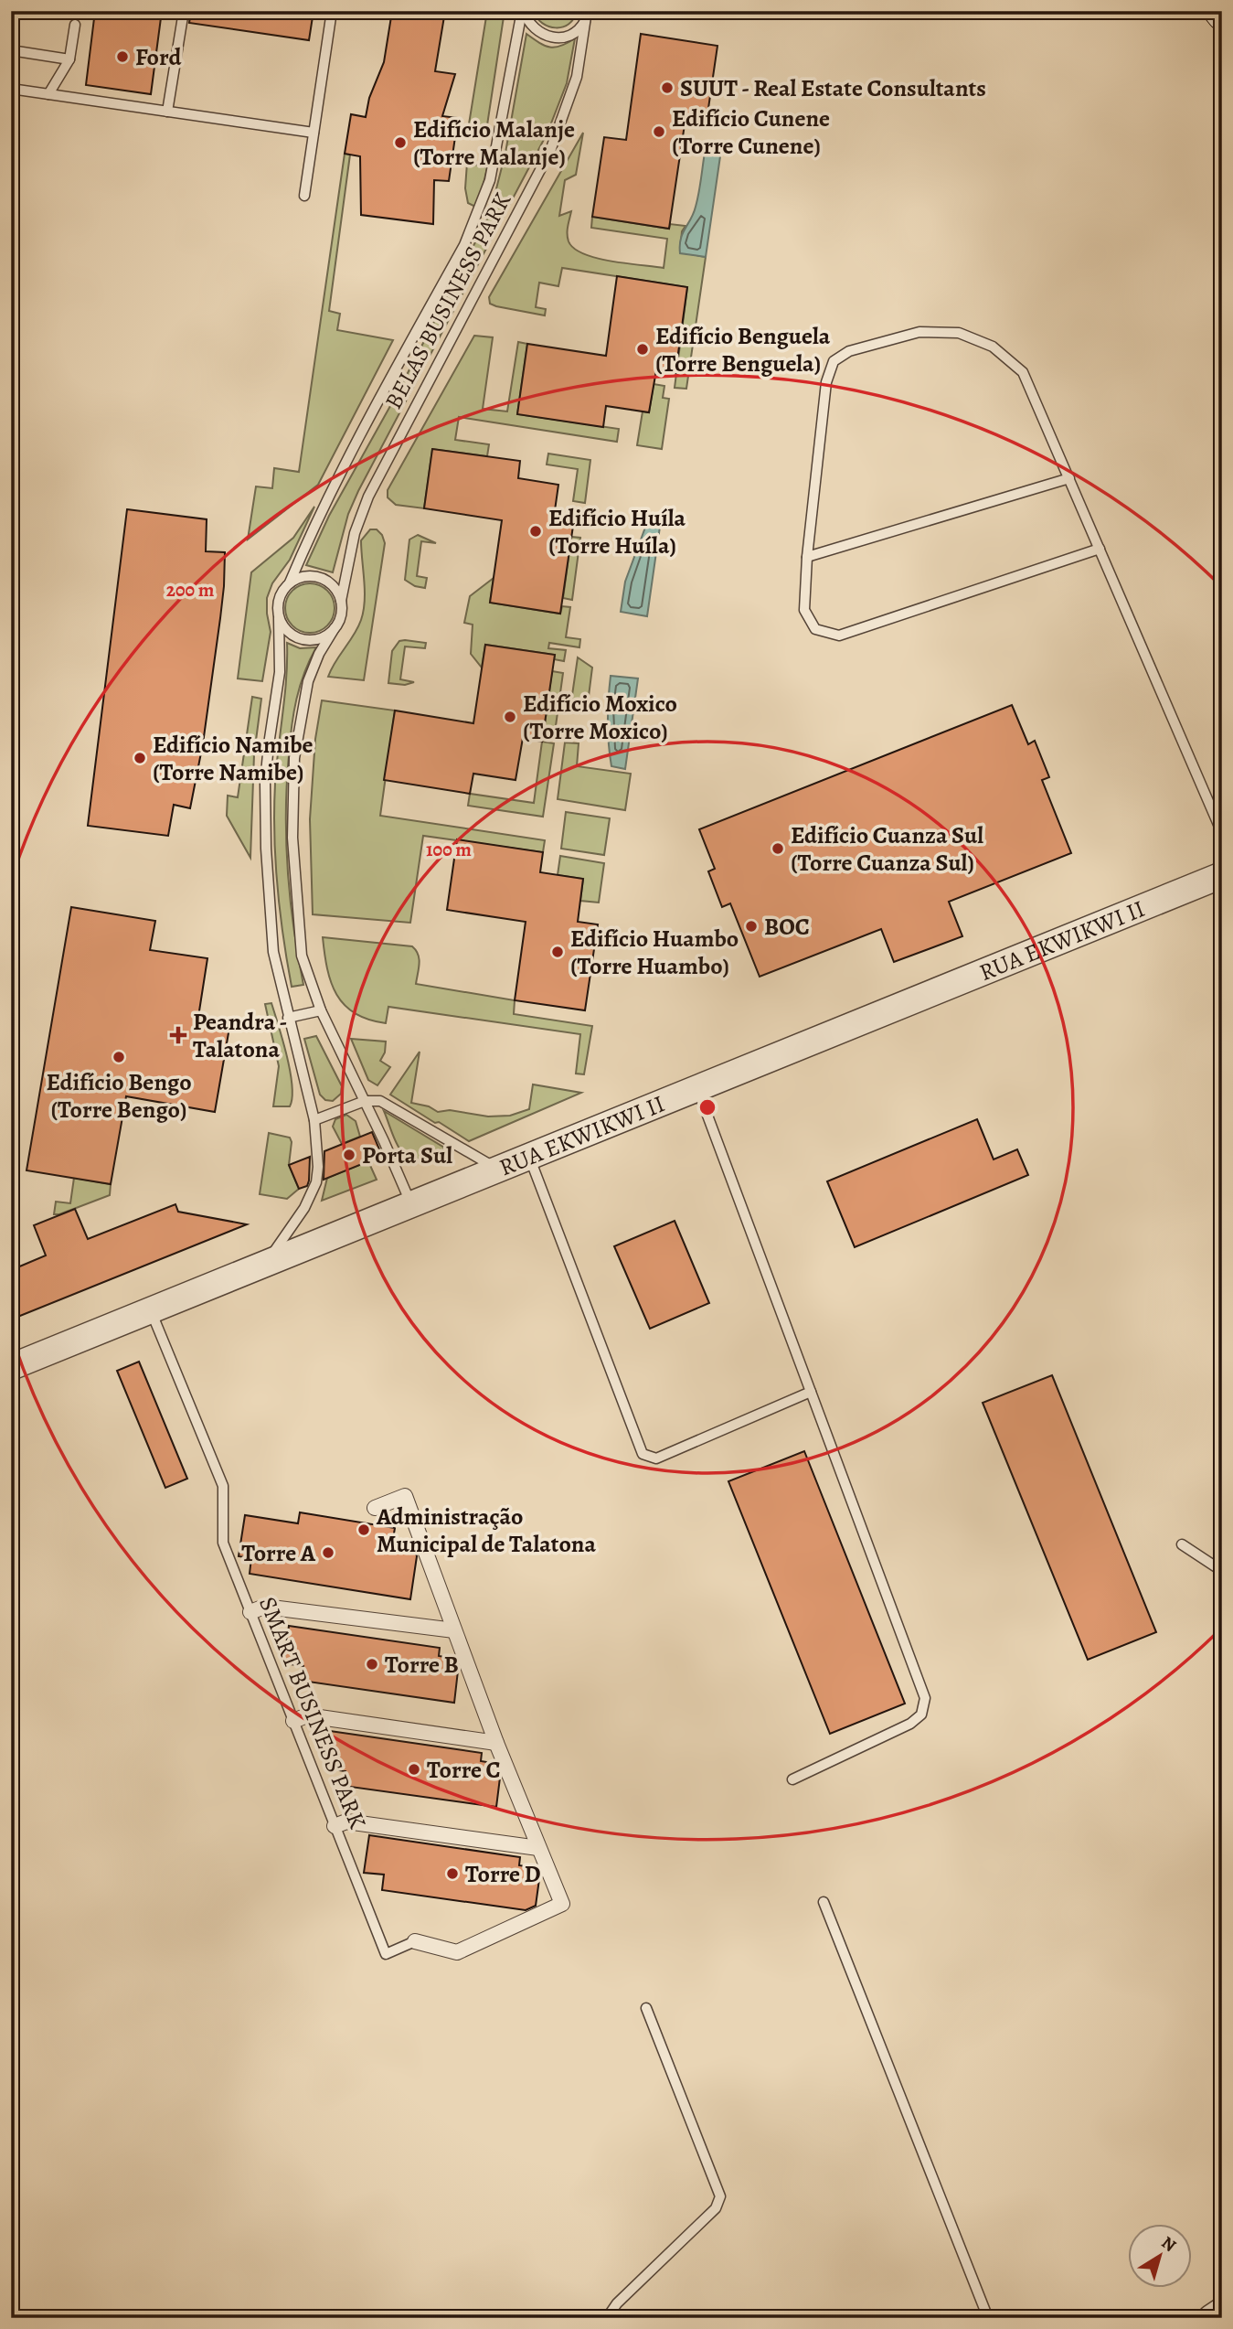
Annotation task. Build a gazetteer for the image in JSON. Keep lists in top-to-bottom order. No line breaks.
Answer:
{"streets":{"street":["RUA EKWIKWI II"],"lane":["BELAS BUSINESS PARK","SMART BUSINESS PARK"]},"crossings":[["BELAS BUSINESS PARK","RUA EKWIKWI II"],["RUA EKWIKWI II","SMART BUSINESS PARK"]],"places":{"other":["Ford","SUUT - Real Estate Consultants","Edifício Cunene (Torre Cunene)","Edifício Malanje (Torre Malanje)","Edifício Benguela (Torre Benguela)","Edifício Huíla (Torre Huíla)","Edifício Moxico (Torre Moxico)","Edifício Namibe (Torre Namibe)","Edifício Cuanza Sul (Torre Cuanza Sul)","BOC","Edifício Huambo (Torre Huambo)","Edifício Bengo (Torre Bengo)","Porta Sul","Administração Municipal de Talatona","Torre A","Torre B","Torre C","Torre D"],"health":["Peandra - Talatona"]},"north":"top right","rings":["200 m","100 m"]}
